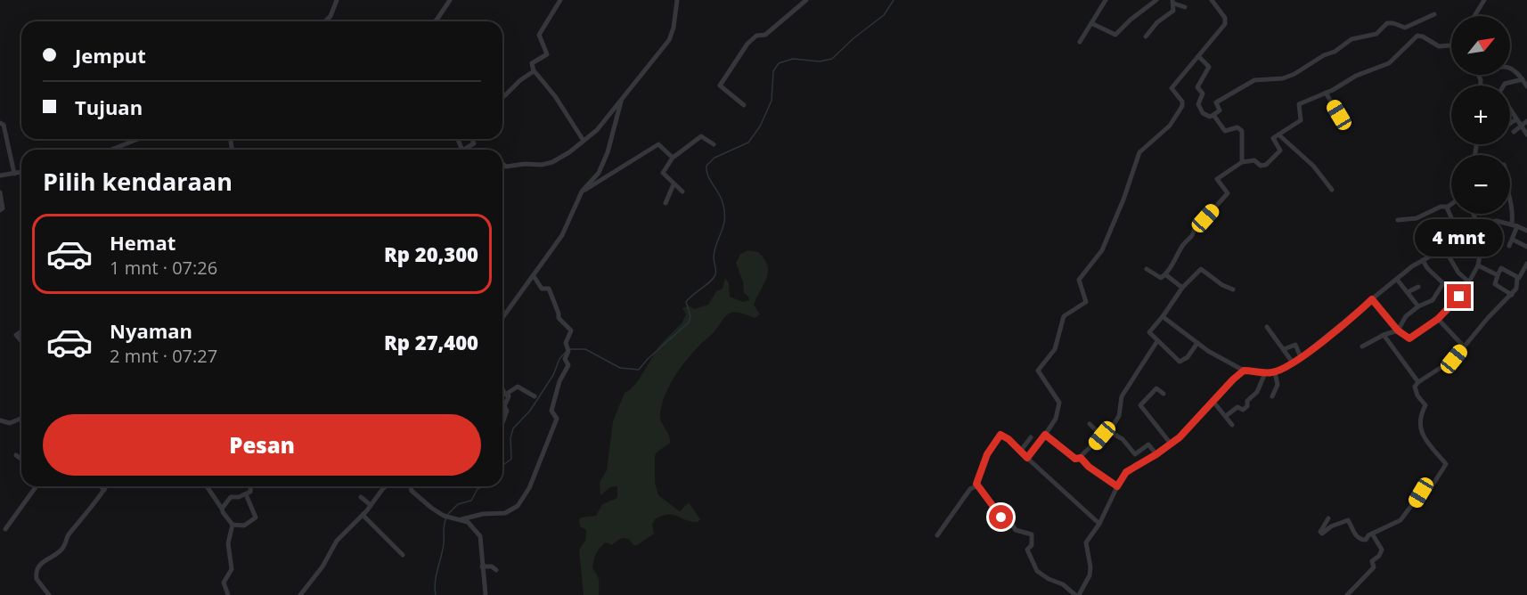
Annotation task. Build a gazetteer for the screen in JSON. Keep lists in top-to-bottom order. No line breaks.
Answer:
{"north":"top right","page":{"map_buttons":["+","−"],"banner":["Jemput","Tujuan"],"heading":"Pilih kendaraan","list":[{"name":"Hemat","note":"1 mnt · 07:26","value":"Rp 20,300"},{"name":"Nyaman","note":"2 mnt · 07:27","value":"Rp 27,400"}],"bubble":"4 mnt","buttons":"Pesan"}}
